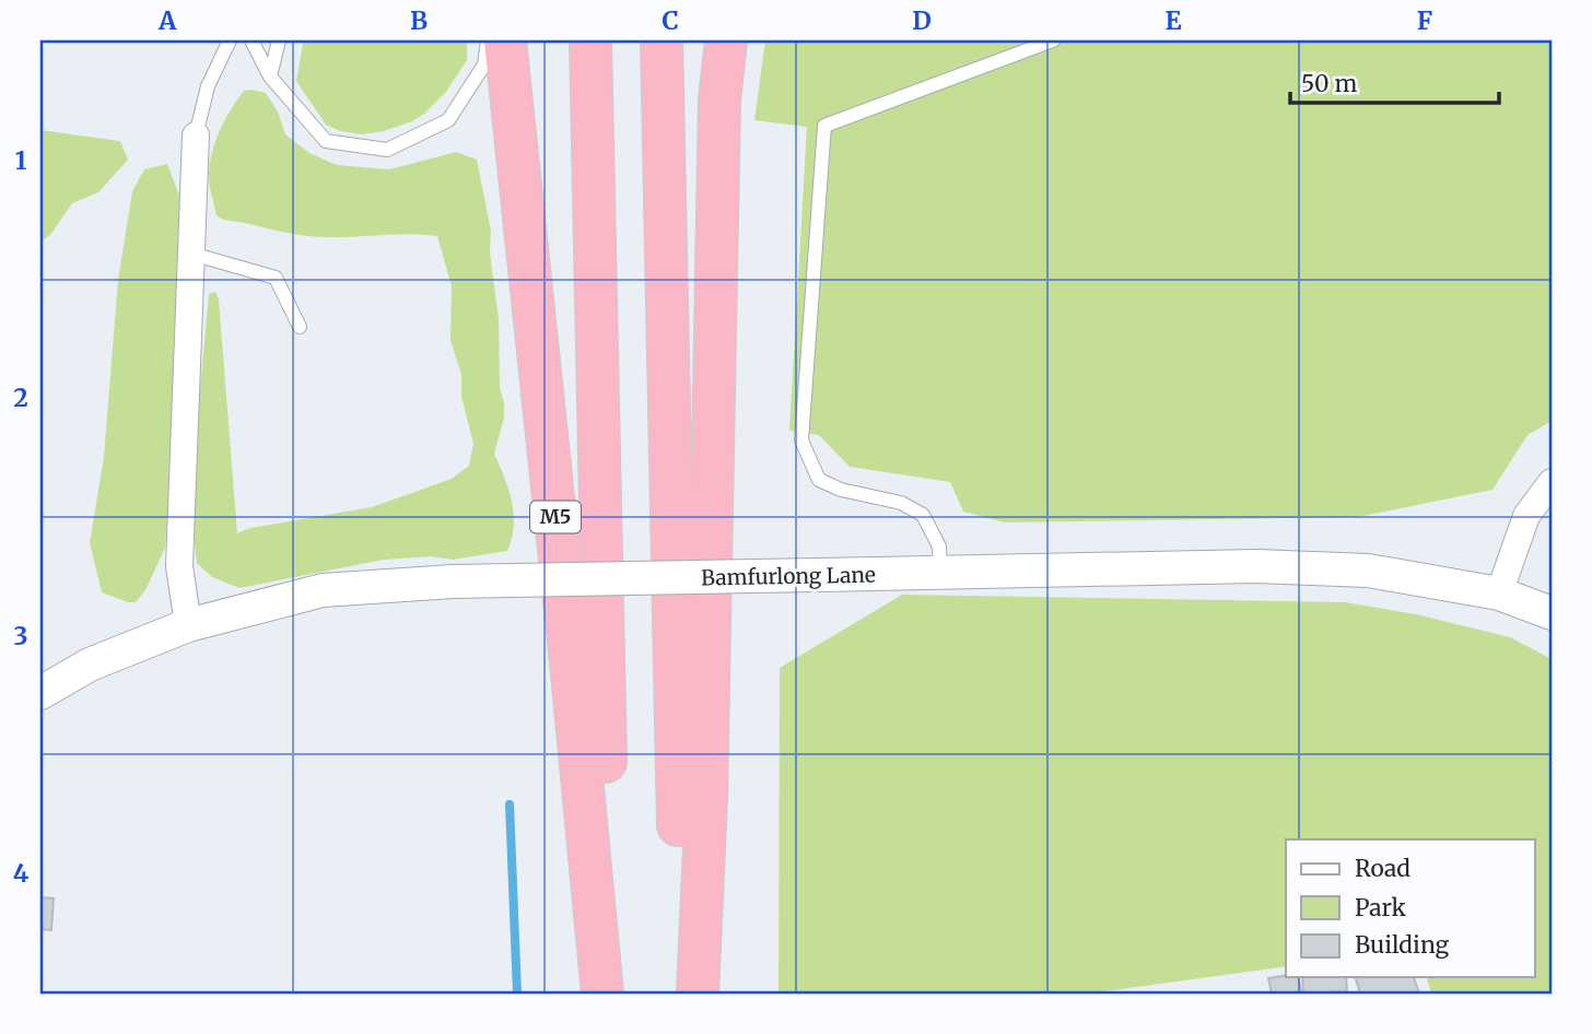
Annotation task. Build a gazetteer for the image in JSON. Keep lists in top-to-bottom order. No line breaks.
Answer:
{"streets":{"highway":["M5"],"street":["Bamfurlong Lane"]},"legend":["Road","Park","Building"],"scale_bar":"50 m","grid":{"columns":["A","B","C","D","E","F"],"rows":["1","2","3","4"]}}
